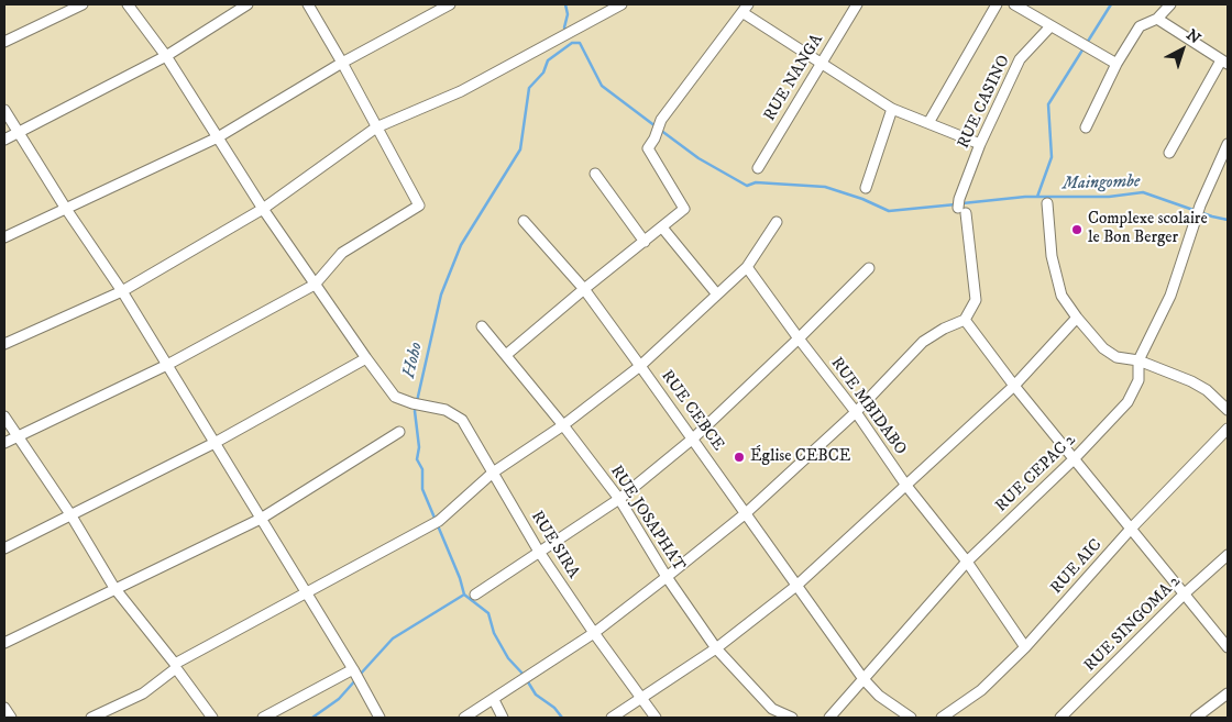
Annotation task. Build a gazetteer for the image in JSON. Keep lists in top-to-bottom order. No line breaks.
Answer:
{"streets":{"street":["RUE NANGA","RUE CASINO","RUE MBIDABO","RUE CEBCE","RUE CEPAC 2","RUE JOSAPHAT","RUE SIRA","RUE AIC","RUE SINGOMA 2"]},"crossings":[["RUE MBIDABO","RUE CEPAC 2"],["RUE MBIDABO","RUE AIC"],["RUE CEBCE","RUE CEPAC 2"]],"water":["Maingombe","Hoho"],"places":["Complexe scolaire le Bon Berger","Église CEBCE"],"north":"top right"}
